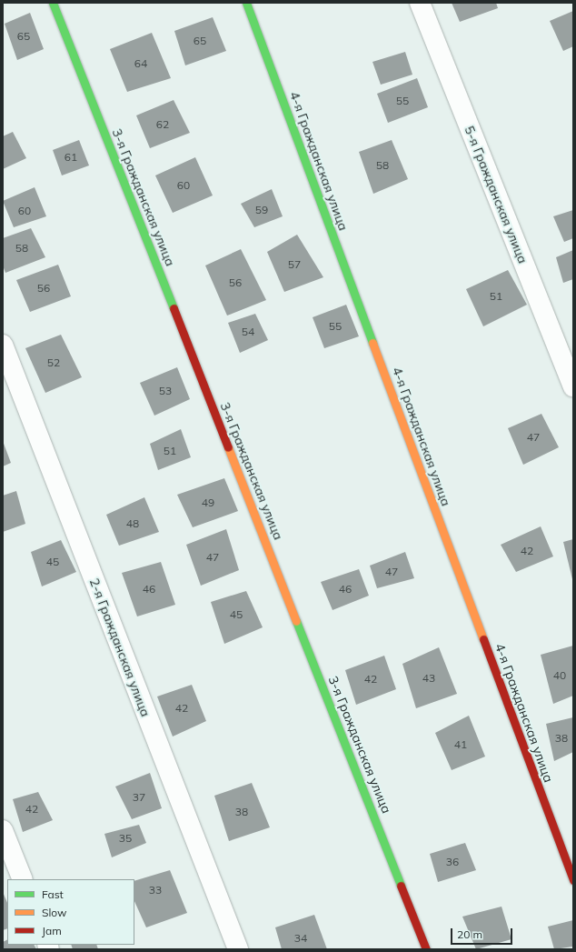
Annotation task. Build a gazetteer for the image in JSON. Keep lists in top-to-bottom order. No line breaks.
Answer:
{"streets":{"street":["4-я Гражданская улица","5-я Гражданская улица","3-я Гражданская улица","2-я Гражданская улица"]},"house_numbers":["65","65","64","55","62","61","58","60","59","60","58","57","56","56","51","55","54","52","53","47","51","49","48","42","47","45","47","46","46","45","40","43","42","42","38","41","37","42","38","35","36","33","34"],"legend":["Fast","Slow","Jam"],"scale_bar":"20 m"}
